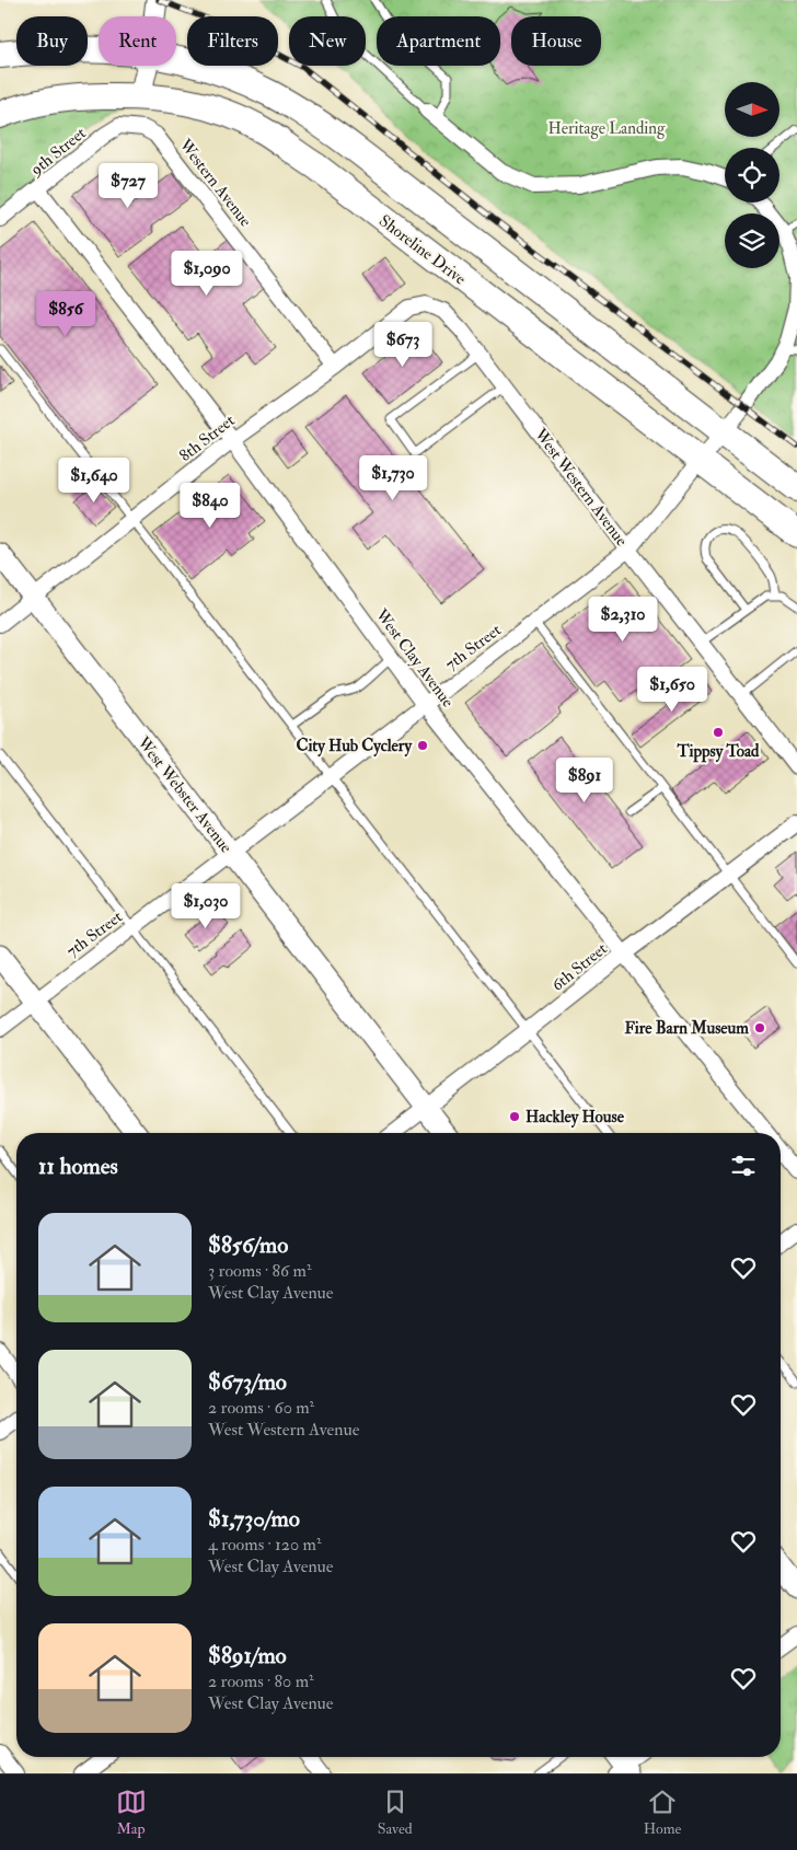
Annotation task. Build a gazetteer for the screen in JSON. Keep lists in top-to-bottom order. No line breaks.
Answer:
{"streets":{"highway":["Shoreline Drive"],"main road":["West Webster Avenue"],"street":["9th Street","Western Avenue","8th Street","West Western Avenue","7th Street","West Clay Avenue","6th Street"]},"crossings":[["9th Street","Western Avenue"],["9th Street","West Clay Avenue"],["Western Avenue","8th Street"],["Western Avenue","West Western Avenue"],["Shoreline Drive","7th Street"],["8th Street","West Western Avenue"],["8th Street","West Clay Avenue"],["8th Street","West Webster Avenue"],["West Western Avenue","7th Street"],["7th Street","West Clay Avenue"],["7th Street","West Webster Avenue"],["West Clay Avenue","6th Street"],["West Webster Avenue","6th Street"]],"parks":["Heritage Landing"],"places":["Tippsy Toad","City Hub Cyclery","Fire Barn Museum","Hackley House"],"north":"right","page":{"chip":["Buy","Rent","Filters","New","Apartment","House"],"price":["$727","$1,090","$856","$673","$1,730","$1,640","$840","$2,310","$1,650","$891","$1,030"],"heading":"11 homes","list":[{"name":"$856/mo","note":"3 rooms · 86 m² · West Clay Avenue"},{"name":"$673/mo","note":"2 rooms · 60 m² · West Western Avenue"},{"name":"$1,730/mo","note":"4 rooms · 120 m² · West Clay Avenue"},{"name":"$891/mo","note":"2 rooms · 80 m² · West Clay Avenue"}],"tabs":["Map","Saved","Home"]}}
